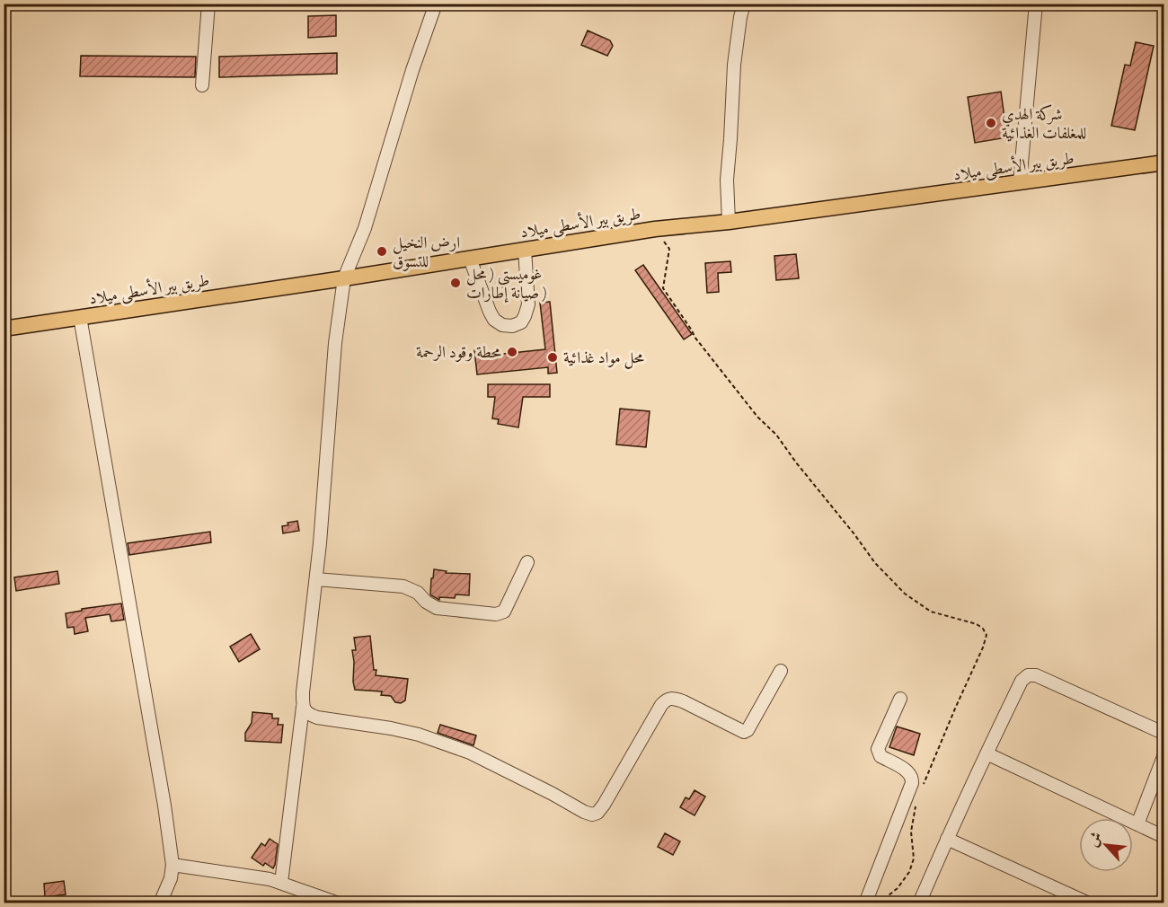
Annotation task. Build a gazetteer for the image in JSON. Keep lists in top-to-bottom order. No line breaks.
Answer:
{"streets":{"main road":["طريق بير الأسطى ميلاد"]},"places":["شركة الهدي للمغلفات الغذائية","ارض النخيل للتسوق","غوميستي ( محل صيانة إطارات )","محطة وقود الرحمة","محل مواد غذائية"],"north":"top left"}
